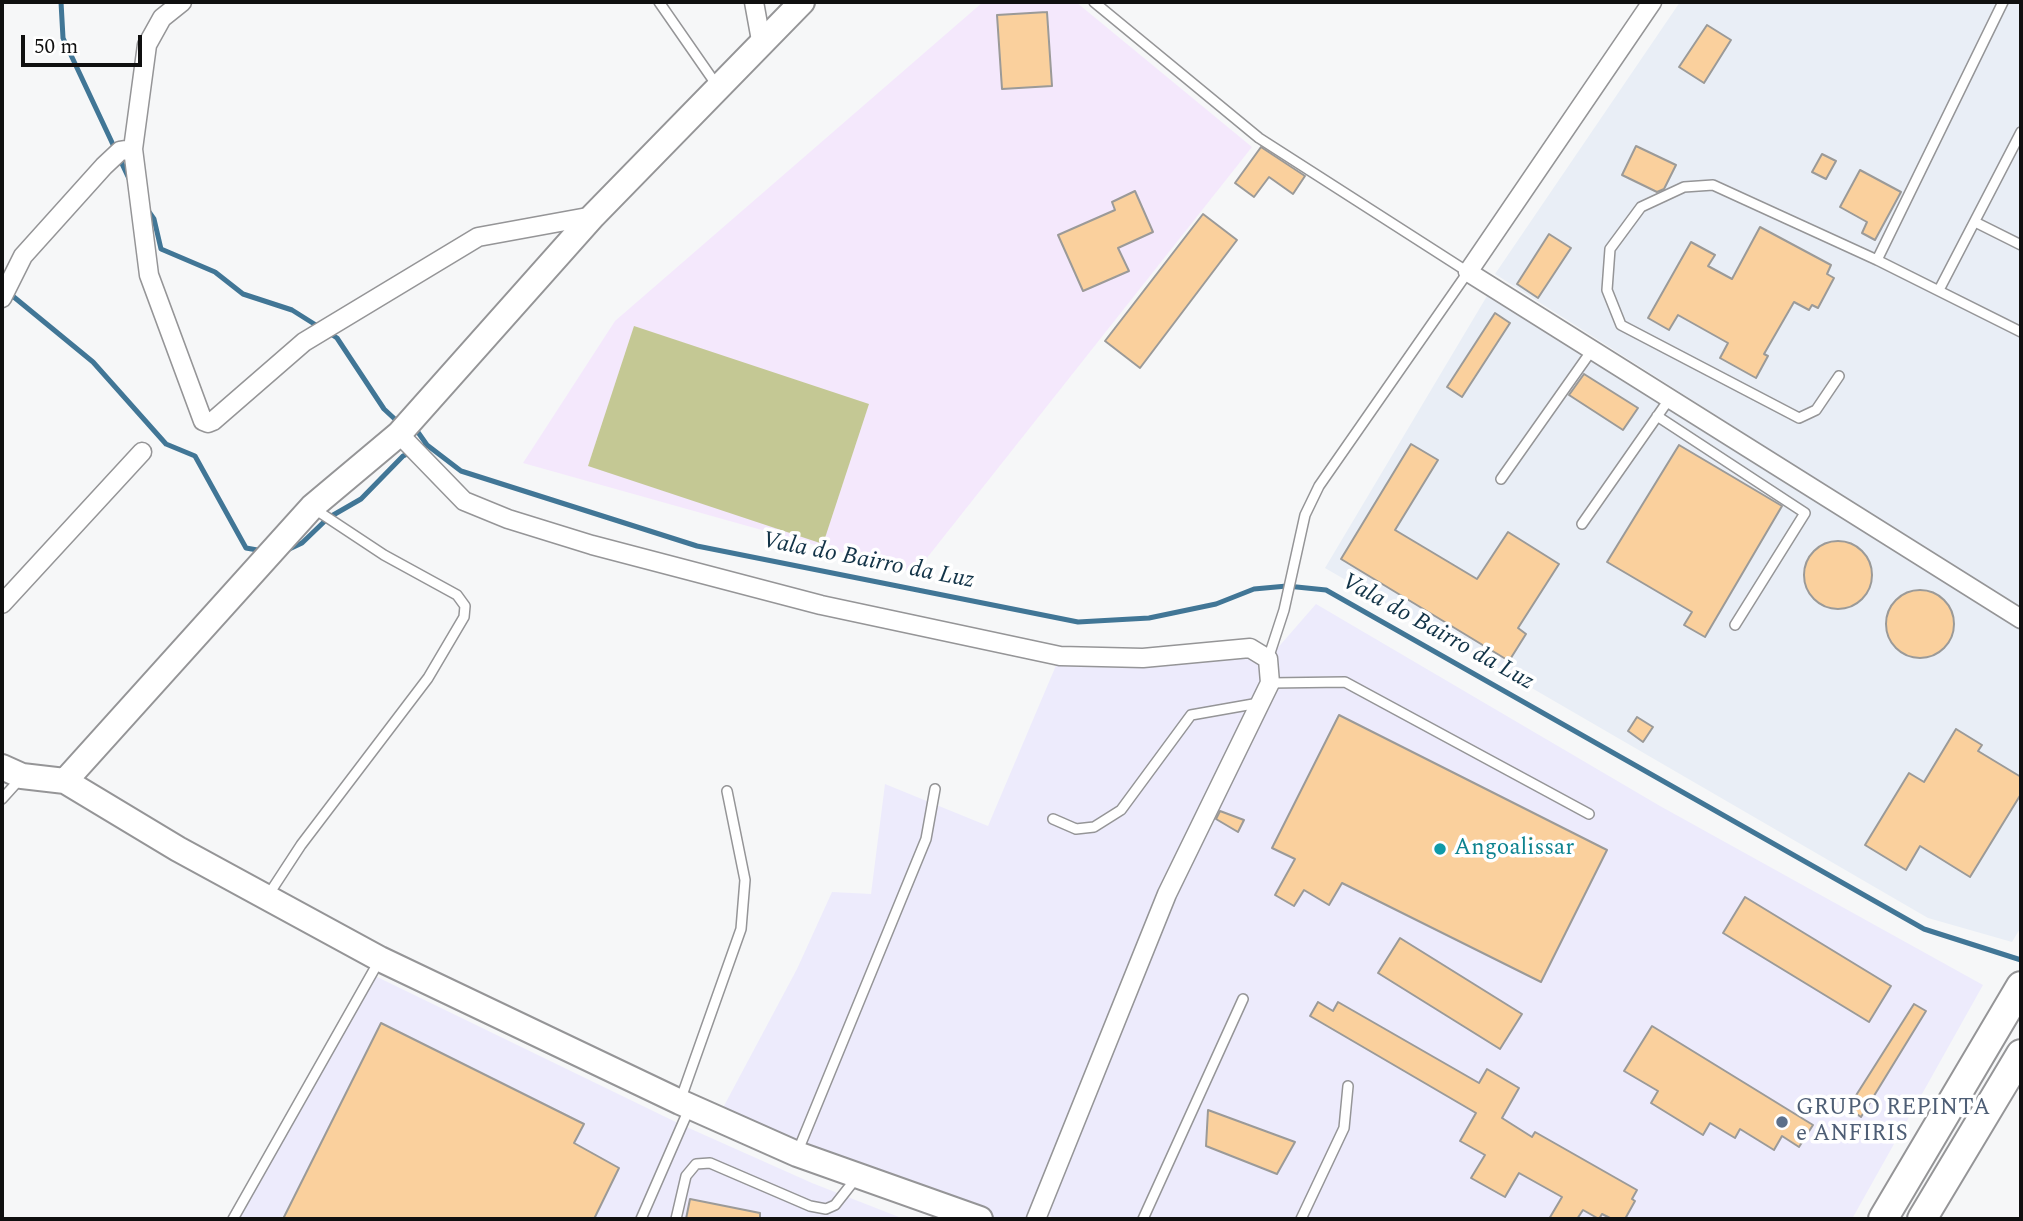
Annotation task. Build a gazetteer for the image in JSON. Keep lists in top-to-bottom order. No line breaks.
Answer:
{"water":["Vala do Bairro da Luz"],"places":["Angoalissar","GRUPO REPINTA e ANFIRIS"],"scale_bar":"50 m"}
